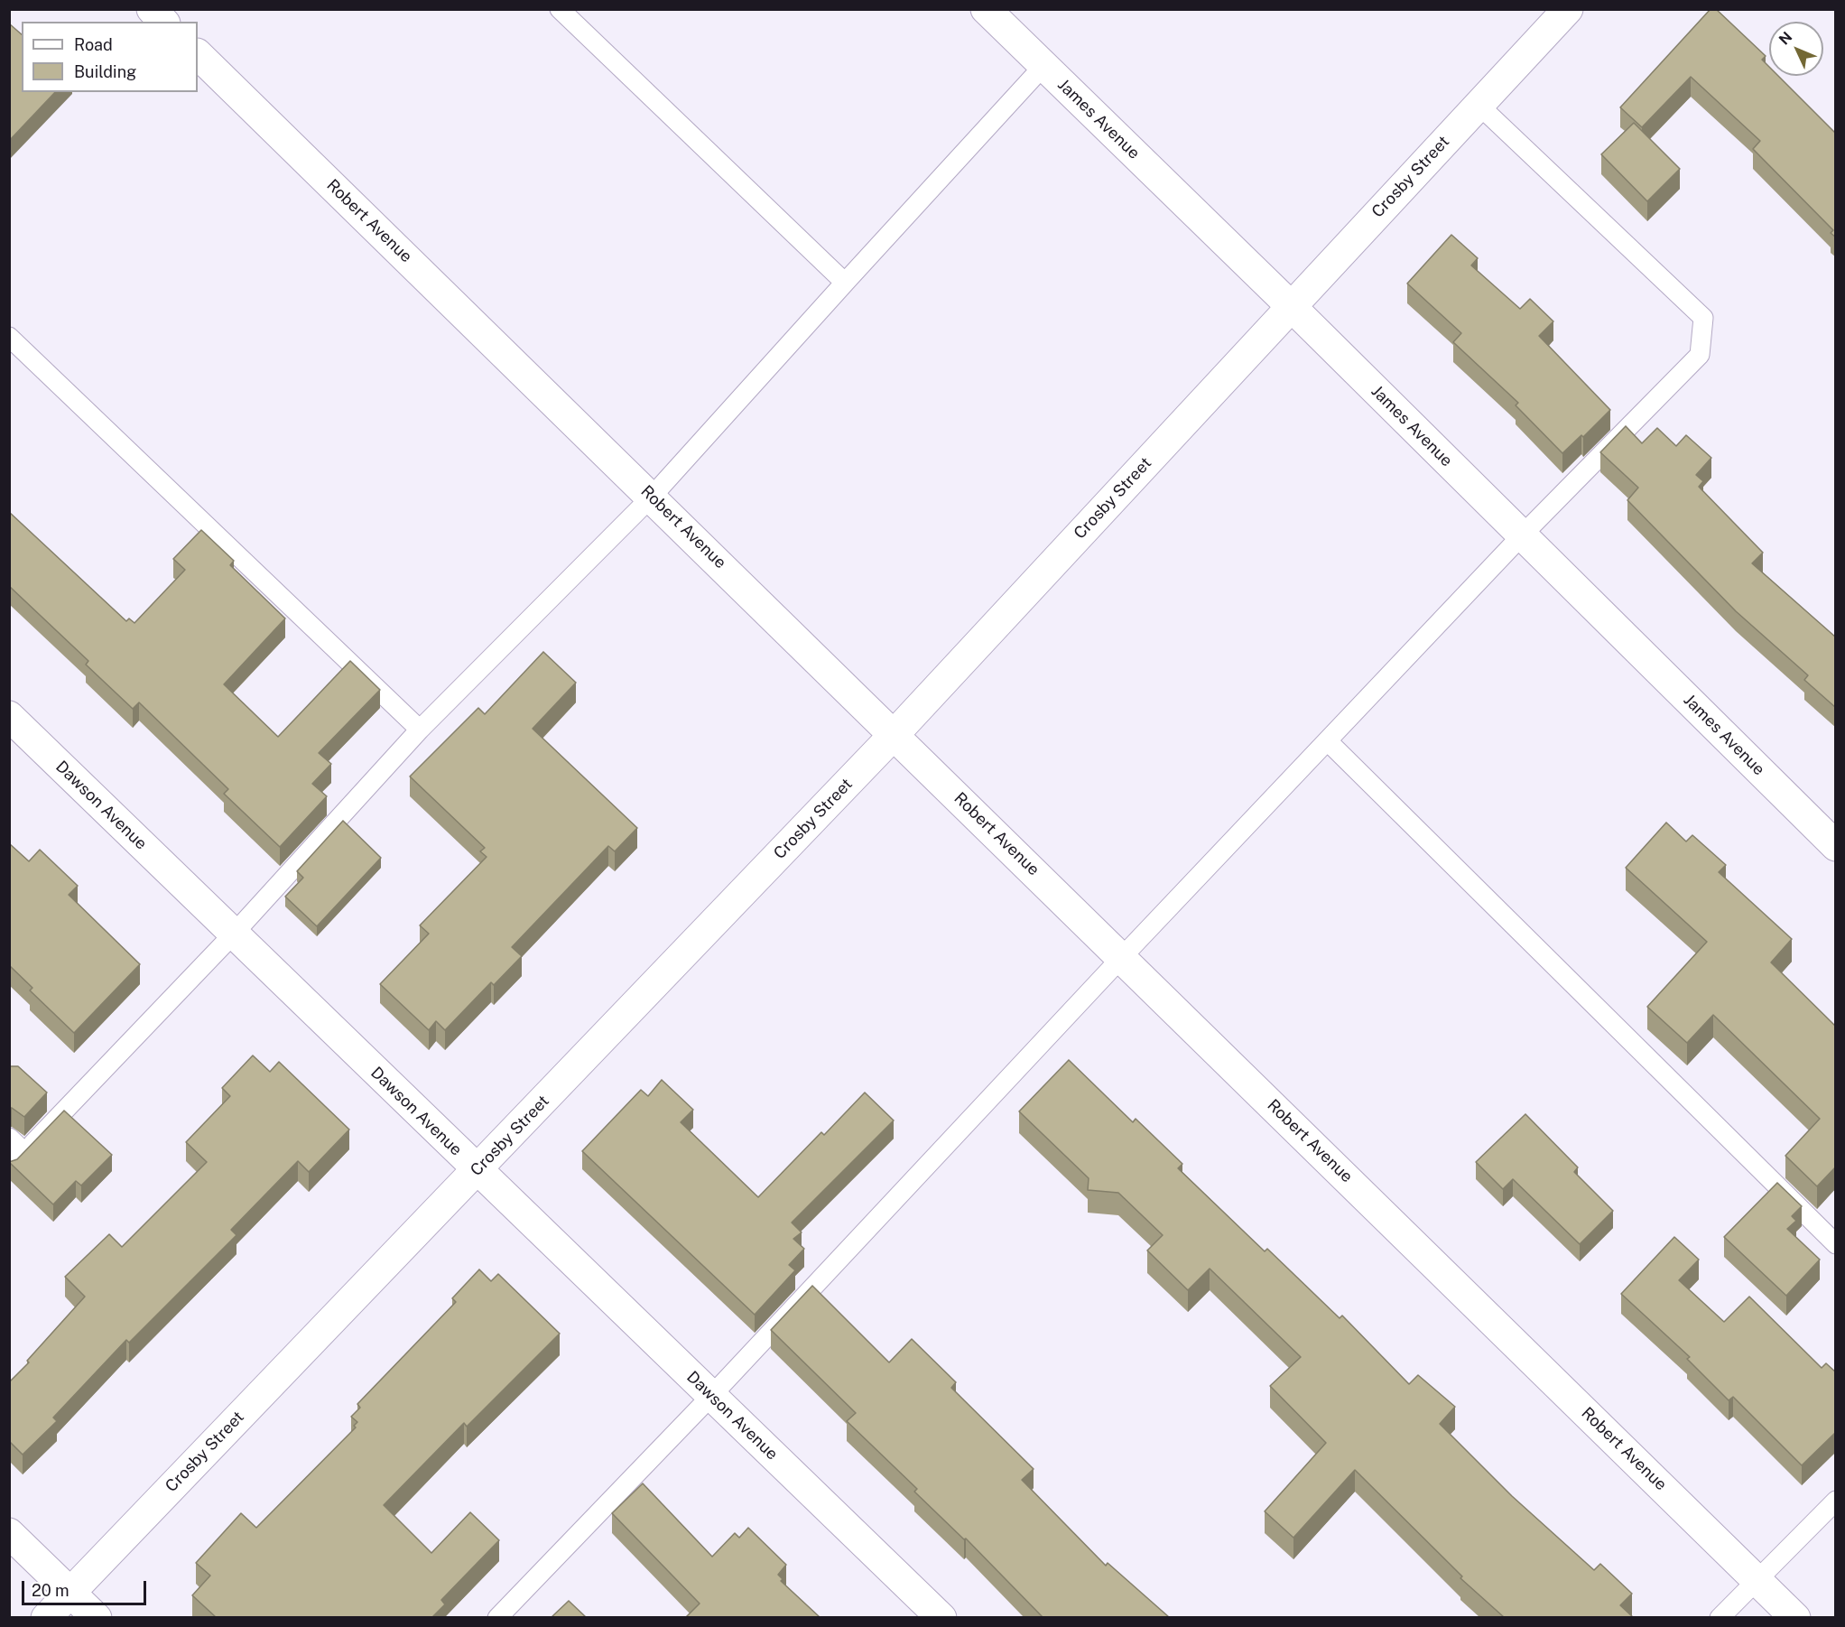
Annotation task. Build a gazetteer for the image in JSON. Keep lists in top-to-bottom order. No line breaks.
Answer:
{"streets":{"street":["James Avenue","Crosby Street","Robert Avenue","Dawson Avenue"]},"crossings":[["James Avenue","Crosby Street"],["Crosby Street","Robert Avenue"],["Crosby Street","Dawson Avenue"]],"legend":["Road","Building"],"scale_bar":"20 m","north":"top left"}
